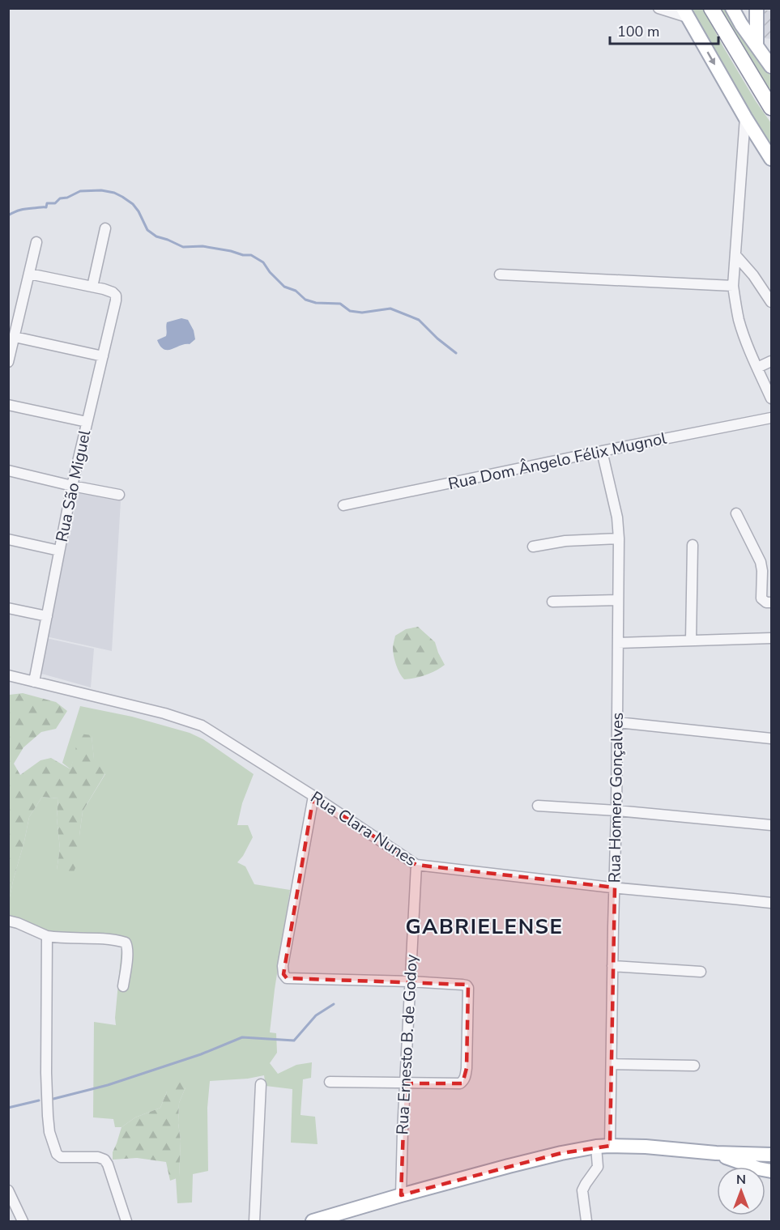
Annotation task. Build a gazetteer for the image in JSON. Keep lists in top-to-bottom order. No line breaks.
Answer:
{"streets":{"street":["Rua Dom Ângelo Félix Mugnol","Rua São Miguel","Rua Homero Gonçalves","Rua Clara Nunes","Rua Ernesto B. de Godoy"]},"crossings":[["Rua Dom Ângelo Félix Mugnol","Rua Homero Gonçalves"],["Rua São Miguel","Rua Clara Nunes"],["Rua Homero Gonçalves","Rua Clara Nunes"],["Rua Clara Nunes","Rua Ernesto B. de Godoy"]],"districts":["GABRIELENSE"],"scale_bar":"100 m","north":"top"}
